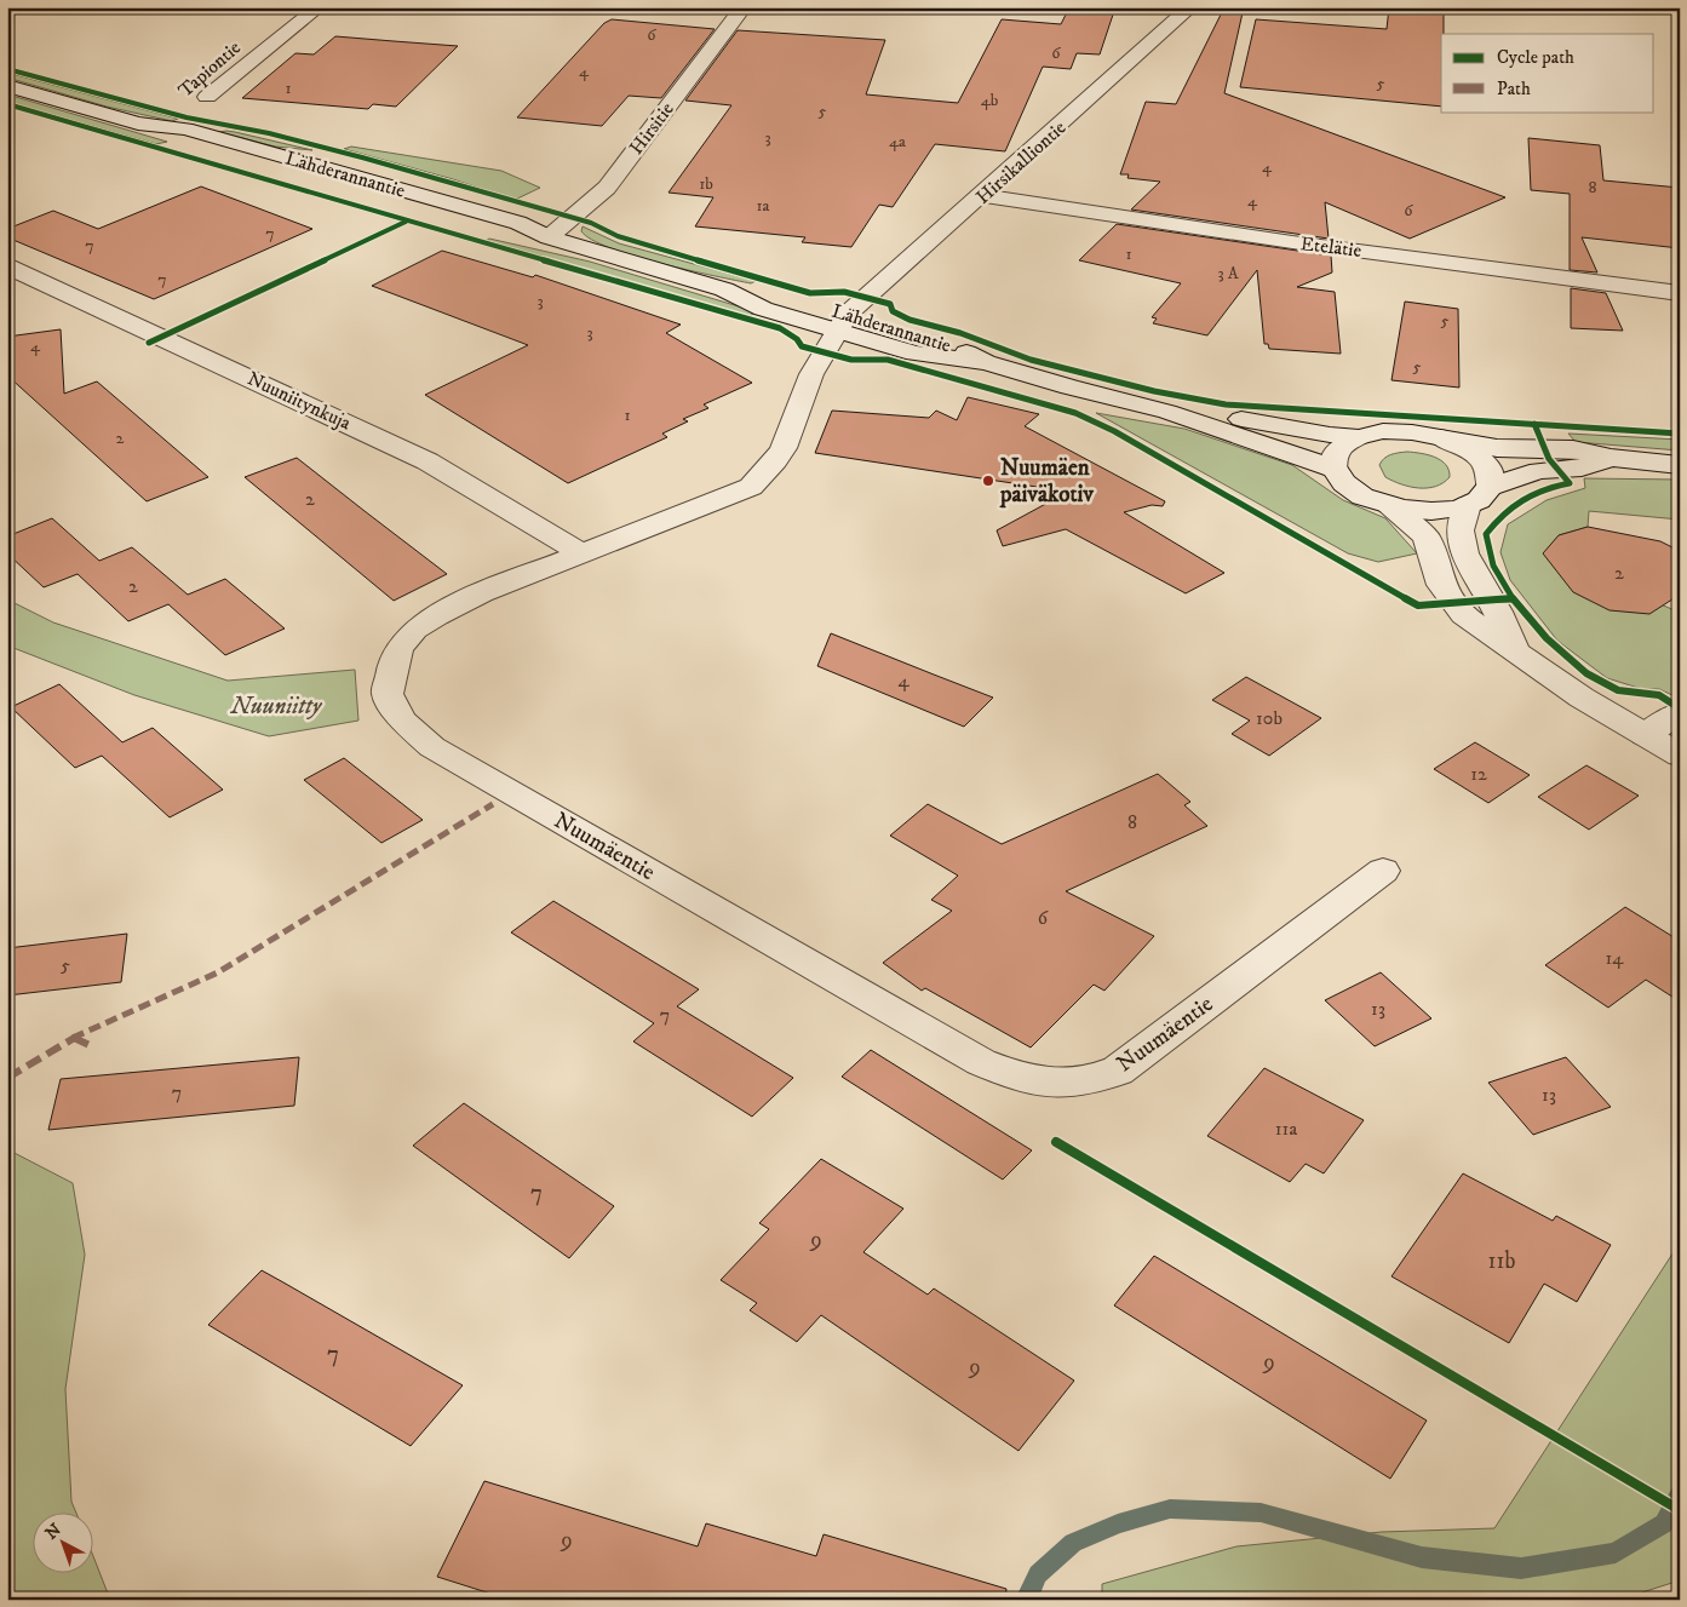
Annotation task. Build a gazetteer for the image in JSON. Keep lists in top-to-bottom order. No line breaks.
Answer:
{"streets":{"street":["Tapiontie","Hirsitie","Hirsikalliontie","Lähderannantie","Etelätie","Nuuniitynkuja","Nuumäentie"]},"crossings":[["Hirsitie","Lähderannantie"],["Hirsikalliontie","Lähderannantie"],["Hirsikalliontie","Etelätie"],["Hirsikalliontie","Nuumäentie"],["Lähderannantie","Nuumäentie"],["Nuuniitynkuja","Nuumäentie"]],"parks":["Nuuniitty"],"places":["Nuumäen päiväkotiv"],"house_numbers":["6","6","4","5","1","4b","5","3","4a","4","1b","8","4","1a","6","7","7","1","3 A","7","3","5","3","4","5","1","2","2","2","2","4","10b","12","8","6","14","5","13","7","7","13","11a","7","9","11b","7","9","9","9"],"legend":["Cycle path","Path"],"north":"top left"}
